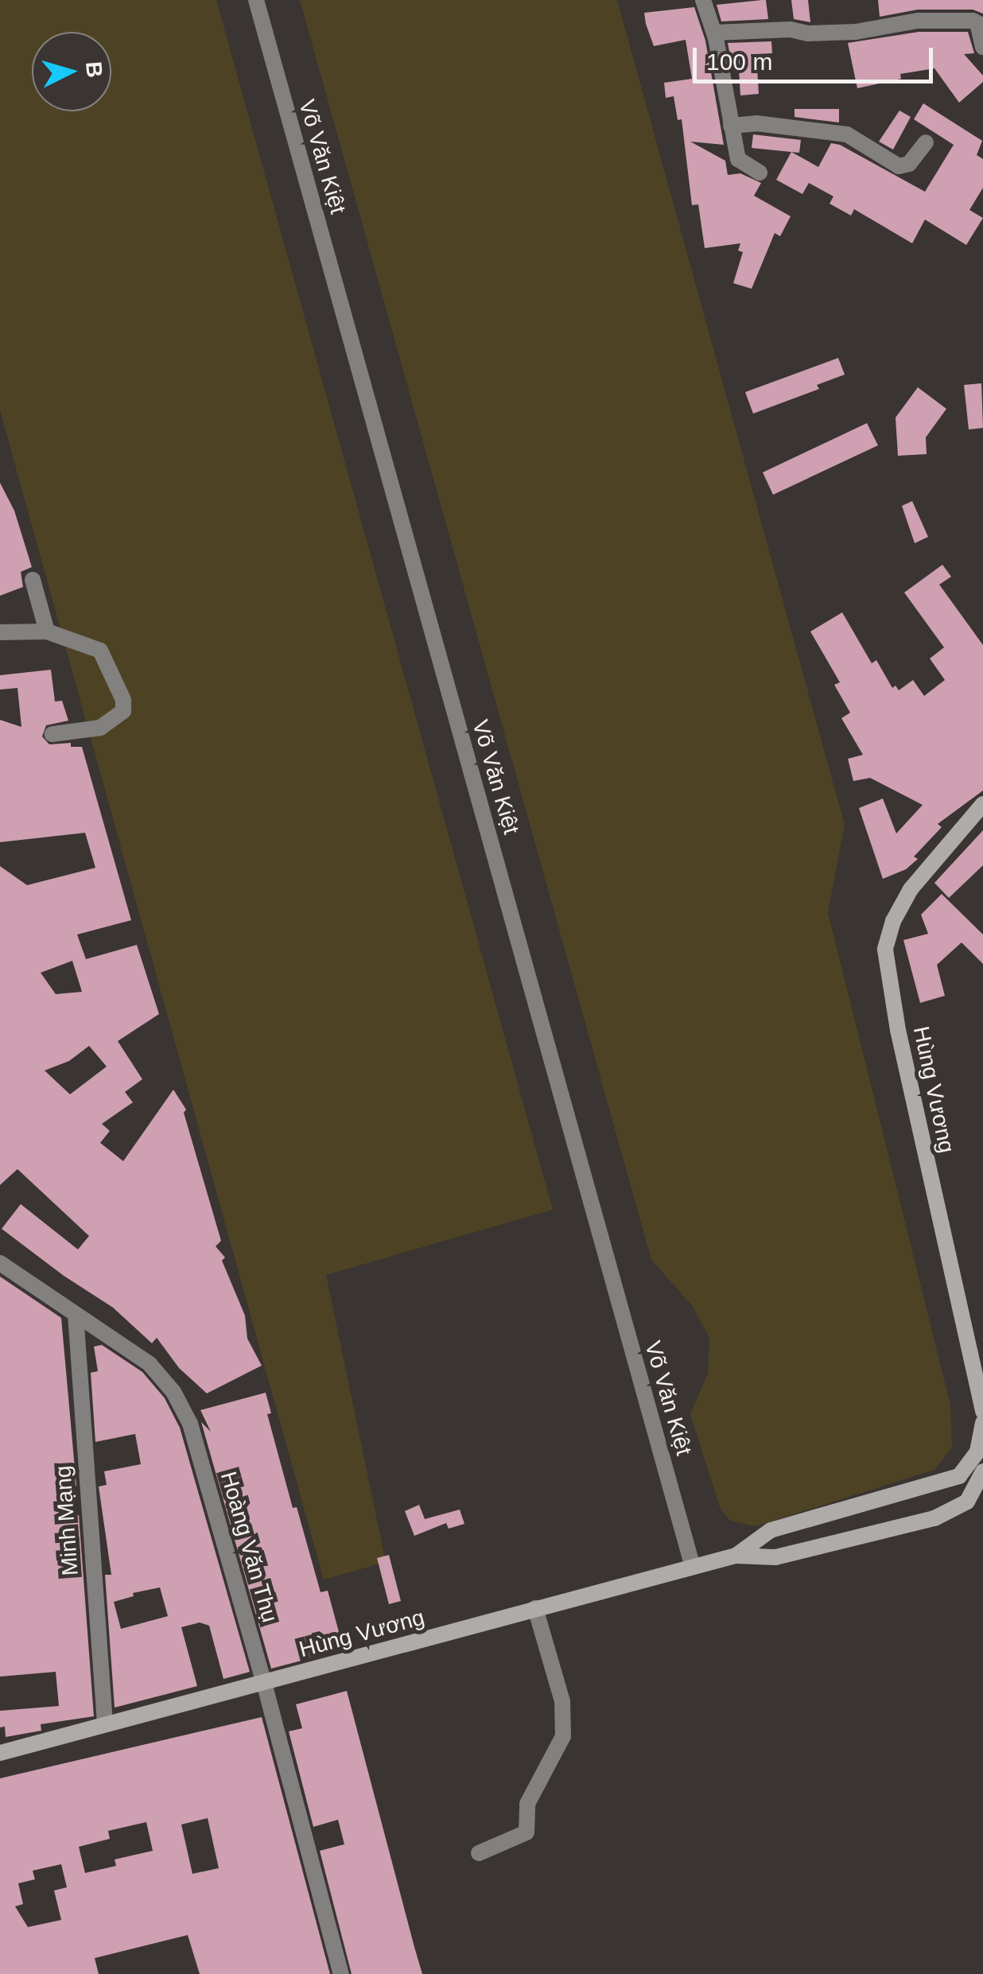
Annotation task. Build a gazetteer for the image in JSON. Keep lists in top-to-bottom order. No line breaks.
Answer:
{"streets":{"main road":["Hùng Vương"],"street":["Võ Văn Kiệt","Minh Mạng","Hoàng Văn Thụ"]},"crossings":[["Võ Văn Kiệt","Hùng Vương"],["Hùng Vương","Minh Mạng"],["Hùng Vương","Hoàng Văn Thụ"],["Minh Mạng","Hoàng Văn Thụ"]],"scale_bar":"100 m","north":"right"}
